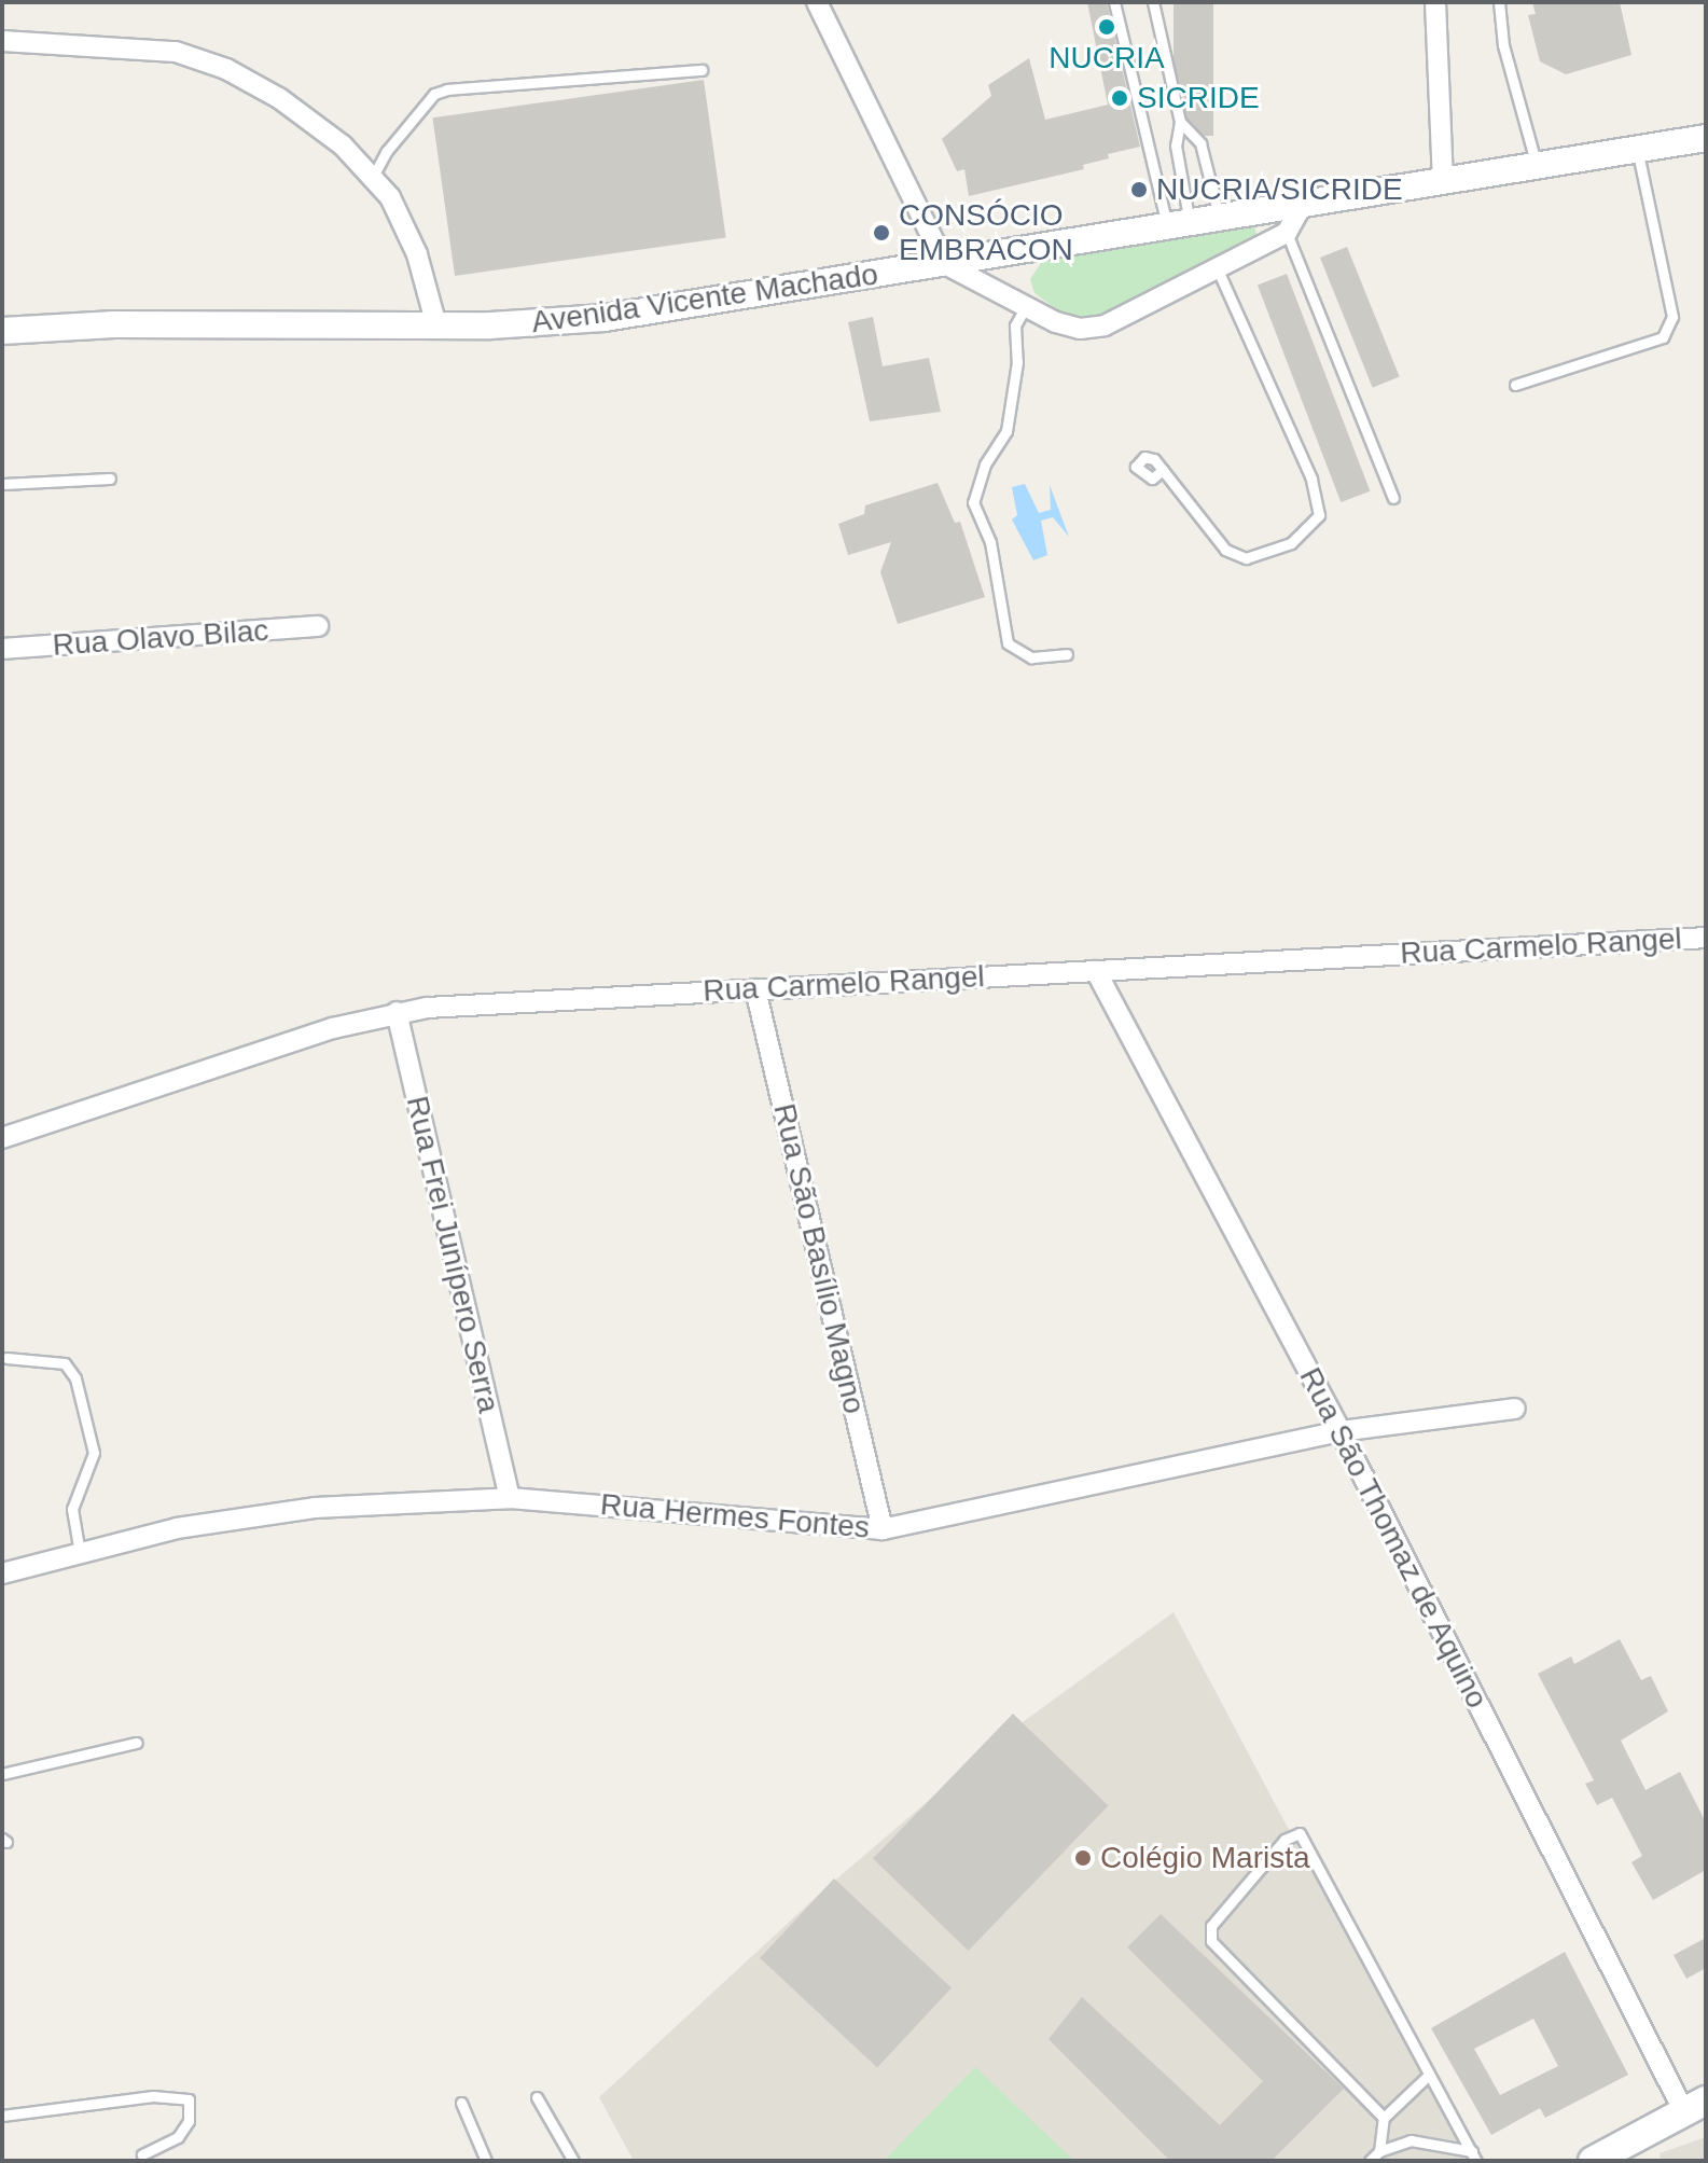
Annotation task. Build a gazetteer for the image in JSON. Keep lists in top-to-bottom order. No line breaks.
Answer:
{"streets":{"street":["Avenida Vicente Machado","Rua Olavo Bilac","Rua Carmelo Rangel","Rua Frei Junípero Serra","Rua São Basílio Magno","Rua Hermes Fontes","Rua São Thomaz de Aquino"]},"crossings":[["Rua Carmelo Rangel","Rua Frei Junípero Serra"],["Rua Carmelo Rangel","Rua São Basílio Magno"],["Rua Carmelo Rangel","Rua São Thomaz de Aquino"],["Rua Frei Junípero Serra","Rua Hermes Fontes"],["Rua São Basílio Magno","Rua Hermes Fontes"],["Rua Hermes Fontes","Rua São Thomaz de Aquino"]],"places":["NUCRIA","SICRIDE","NUCRIA/SICRIDE","CONSÓCIO EMBRACON","Colégio Marista"]}
